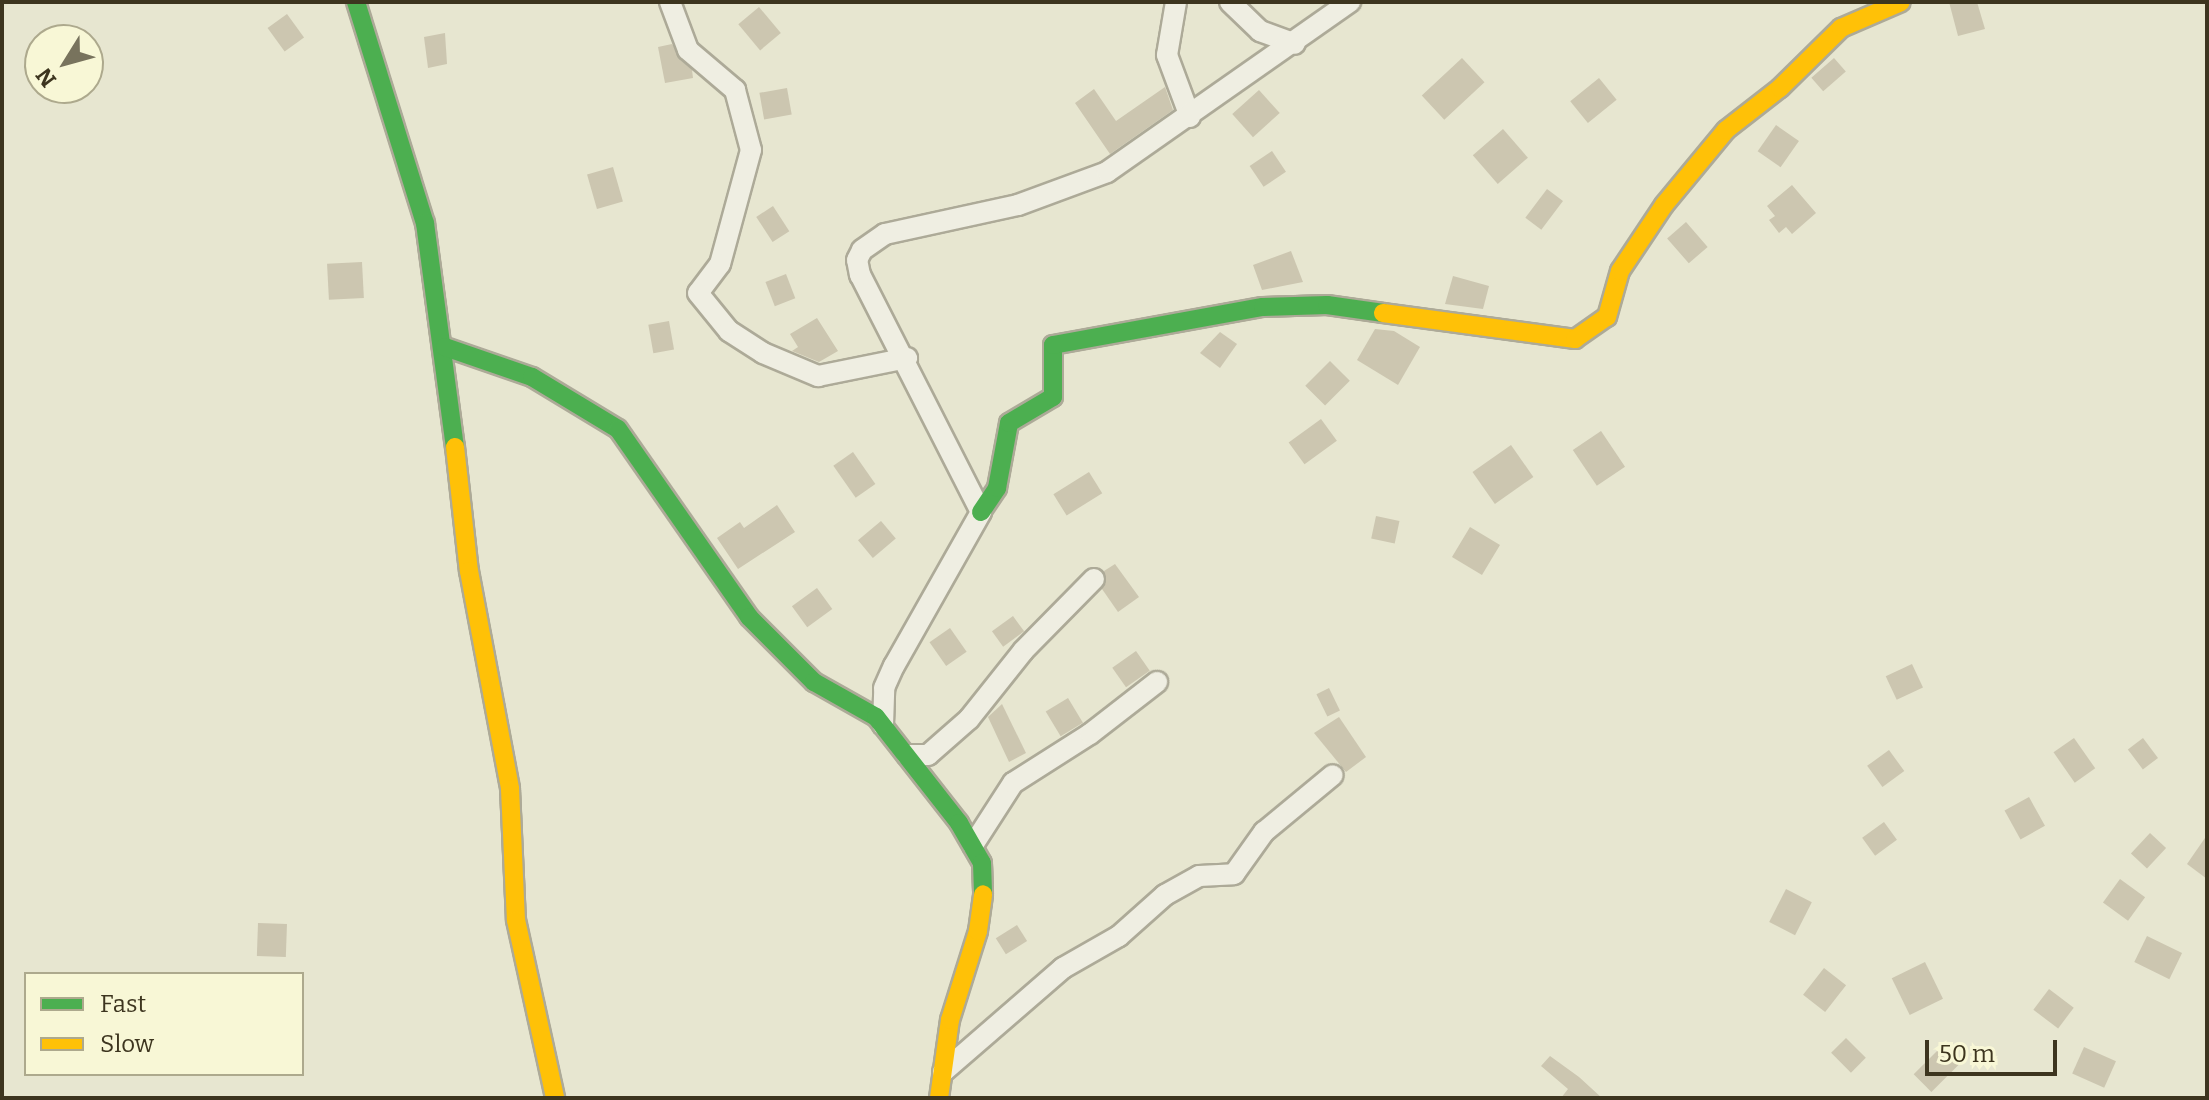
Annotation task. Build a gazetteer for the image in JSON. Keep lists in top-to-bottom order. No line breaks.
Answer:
{"legend":["Fast","Slow"],"scale_bar":"50 m","north":"bottom left"}
